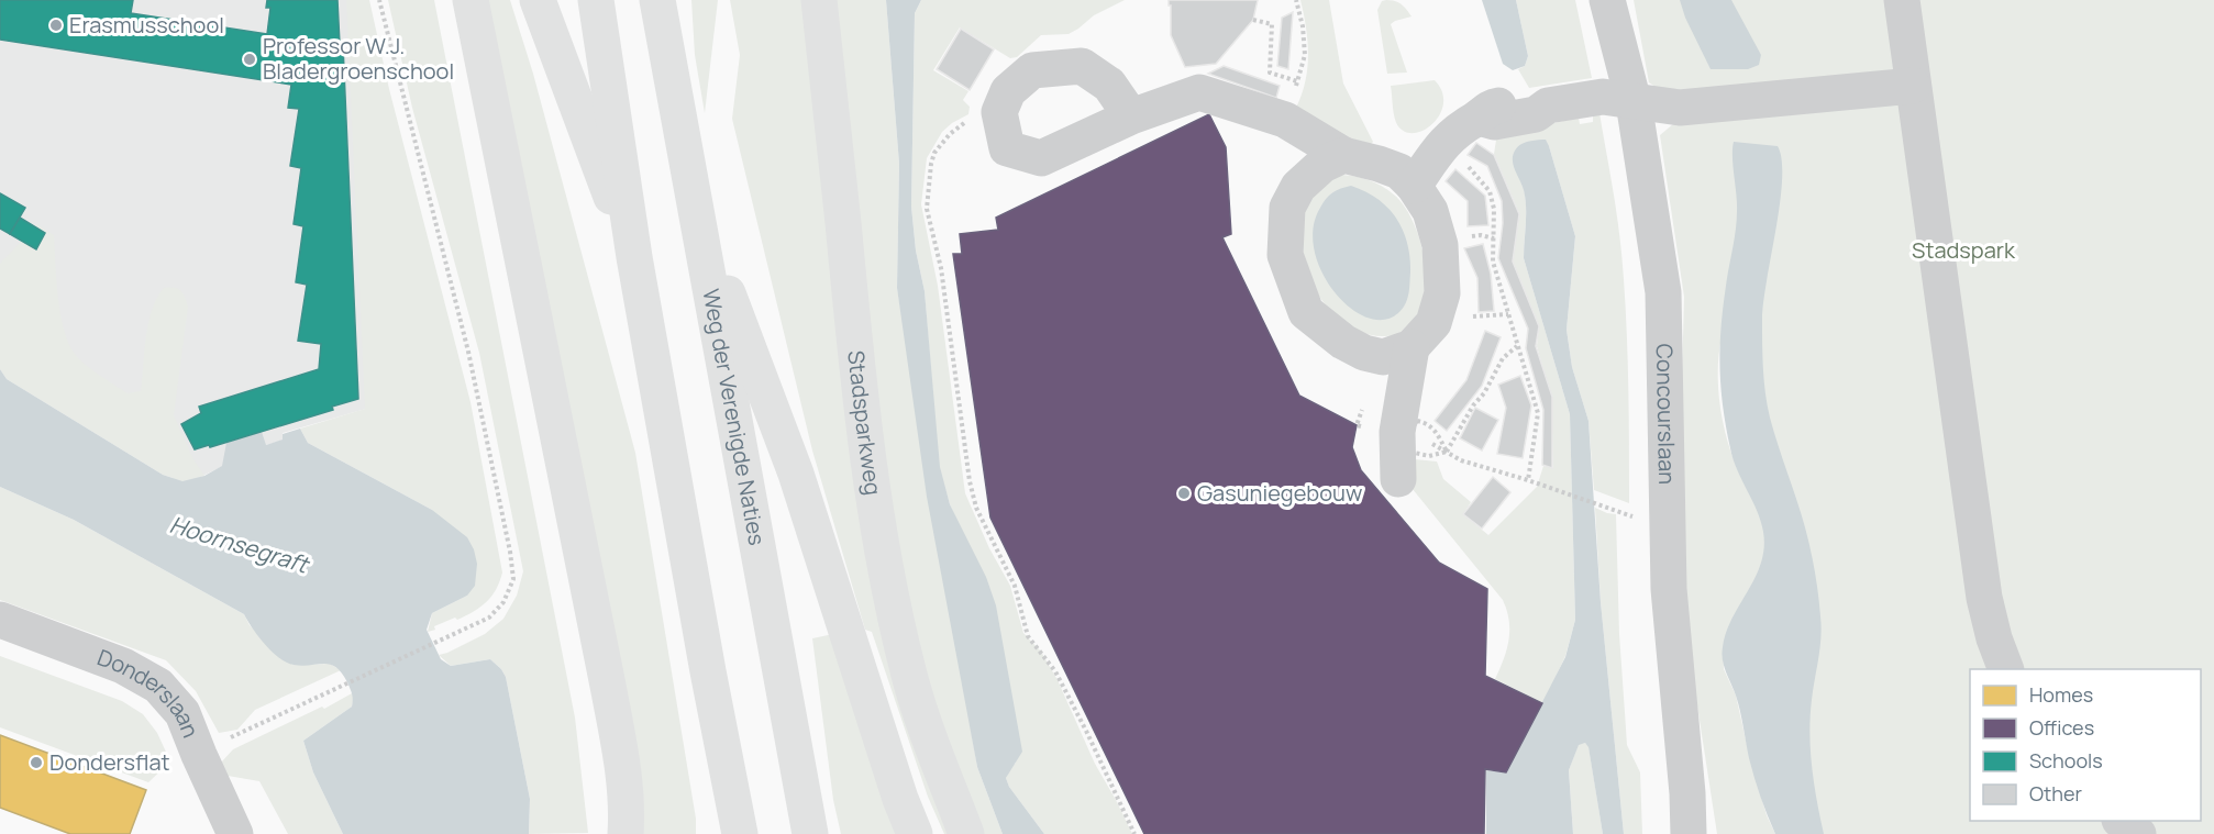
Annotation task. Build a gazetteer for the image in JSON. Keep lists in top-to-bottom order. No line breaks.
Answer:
{"streets":{"main road":["Weg der Verenigde Naties","Stadsparkweg"],"street":["Concourslaan","Donderslaan"]},"water":["Hoornsegraft"],"parks":["Stadspark"],"places":["Erasmusschool","Professor W.J. Bladergroenschool","Gasuniegebouw","Dondersflat"],"legend":["Homes","Offices","Schools","Other"]}
